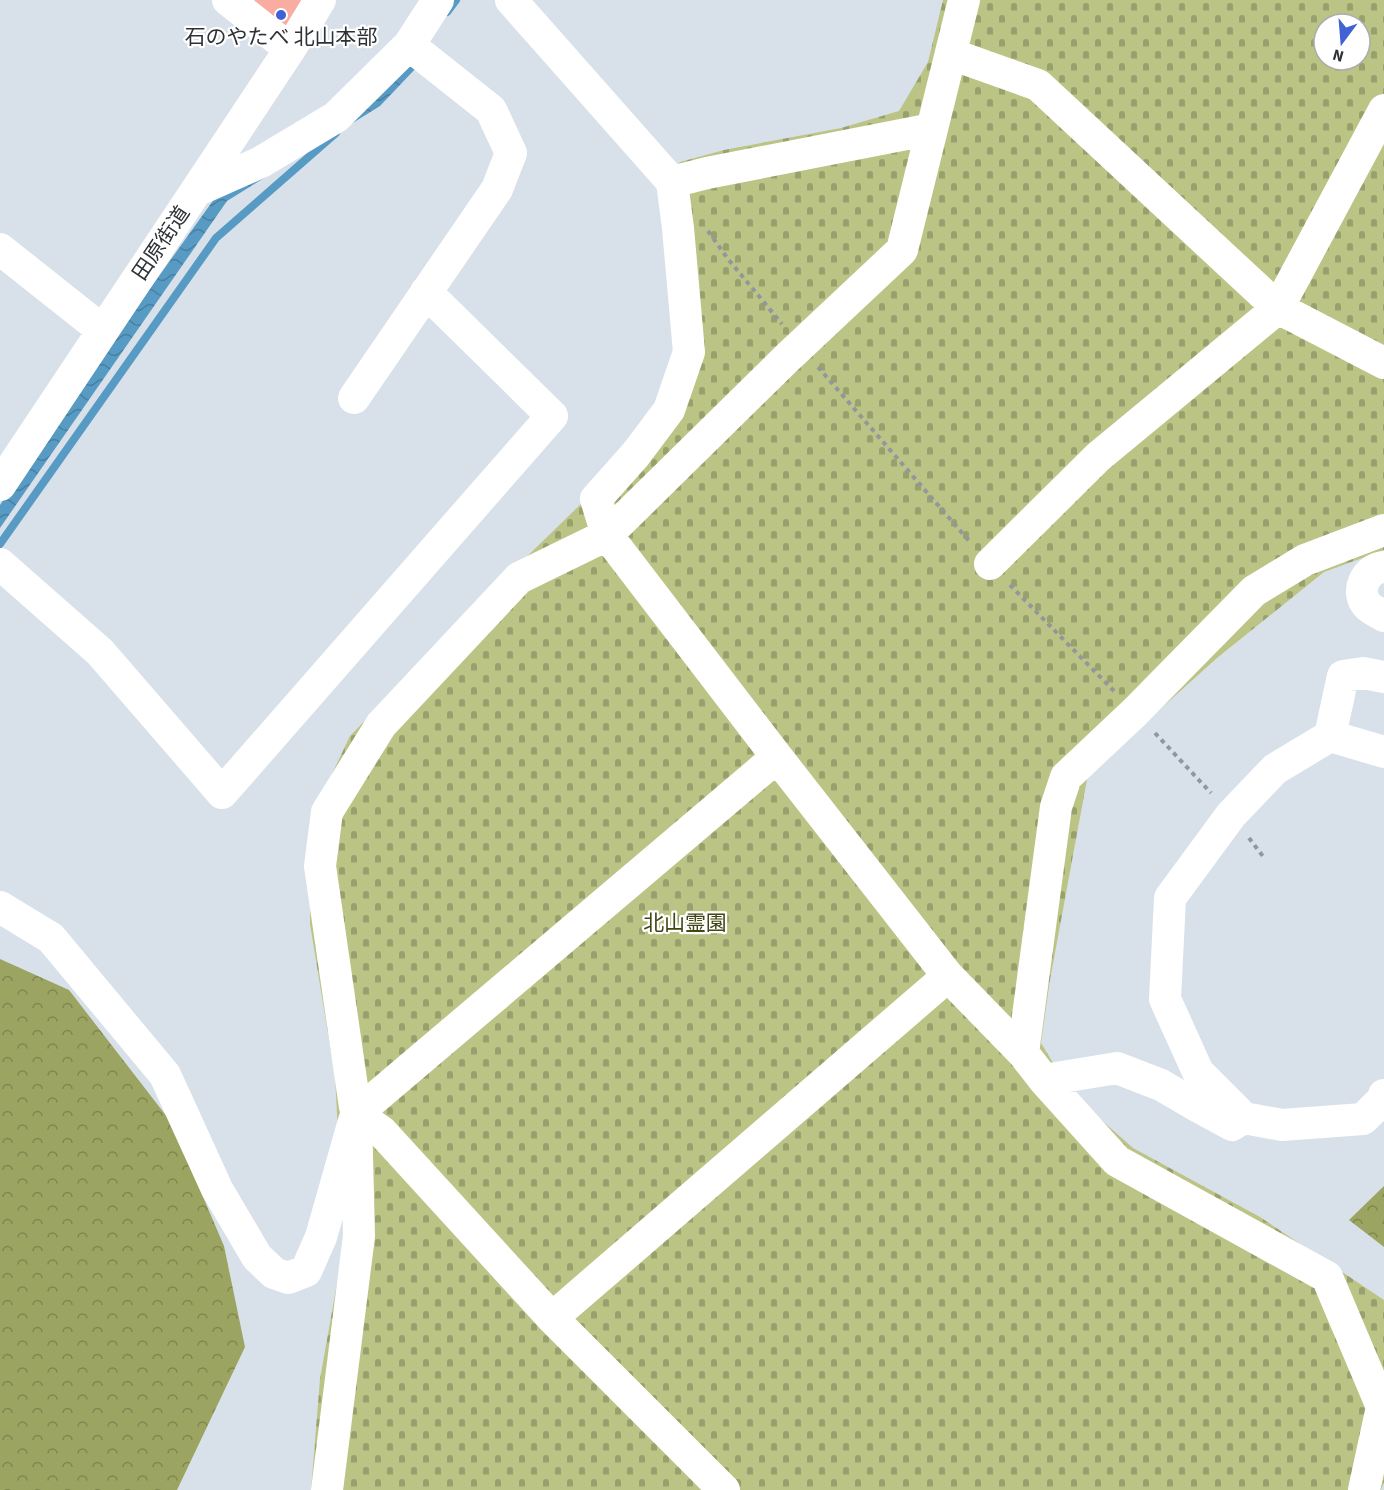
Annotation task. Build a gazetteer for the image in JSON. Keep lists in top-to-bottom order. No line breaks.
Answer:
{"streets":{"street":["田原街道"]},"parks":["北山霊園"],"places":["石のやたべ 北山本部"],"north":"bottom"}
